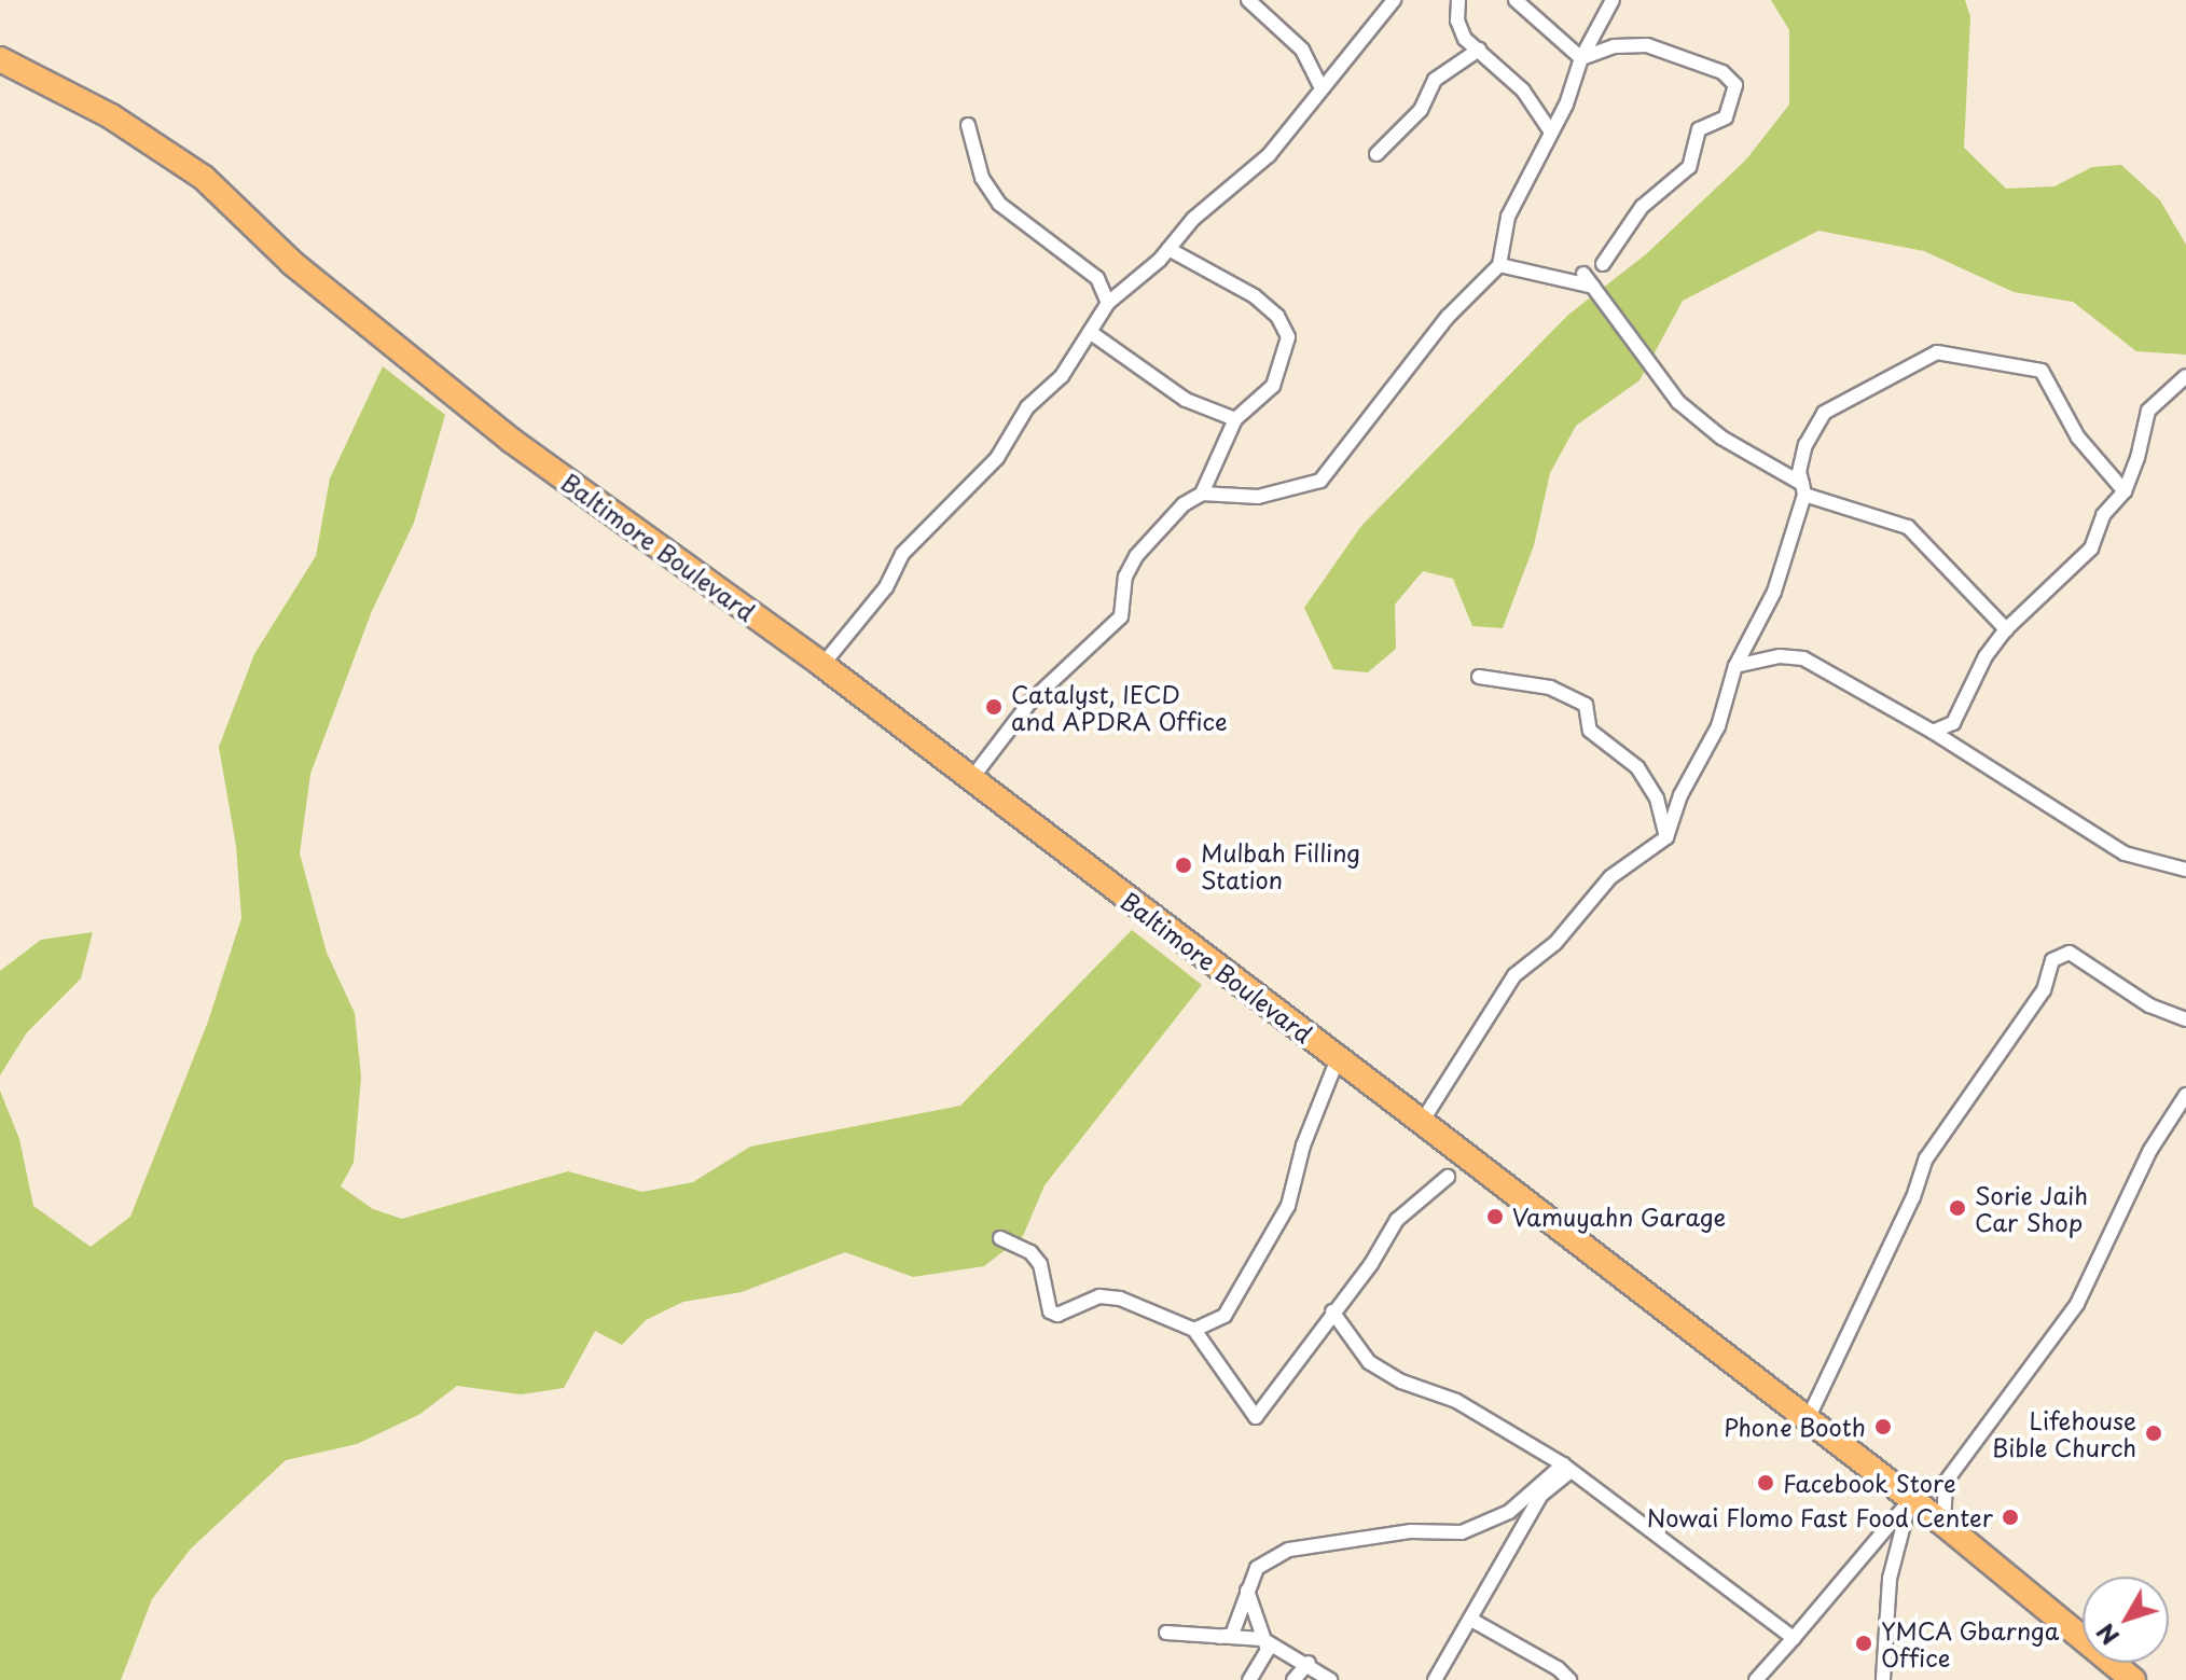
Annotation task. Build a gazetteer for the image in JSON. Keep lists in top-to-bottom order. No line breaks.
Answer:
{"streets":{"highway":["Baltimore Boulevard"]},"places":["Catalyst, IECD and APDRA Office","Mulbah Filling Station","Sorie Jaih Car Shop","Vamuyahn Garage","Phone Booth","Lifehouse Bible Church","Facebook Store","Nowai Flomo Fast Food Center","YMCA Gbarnga Office"],"north":"bottom left"}
